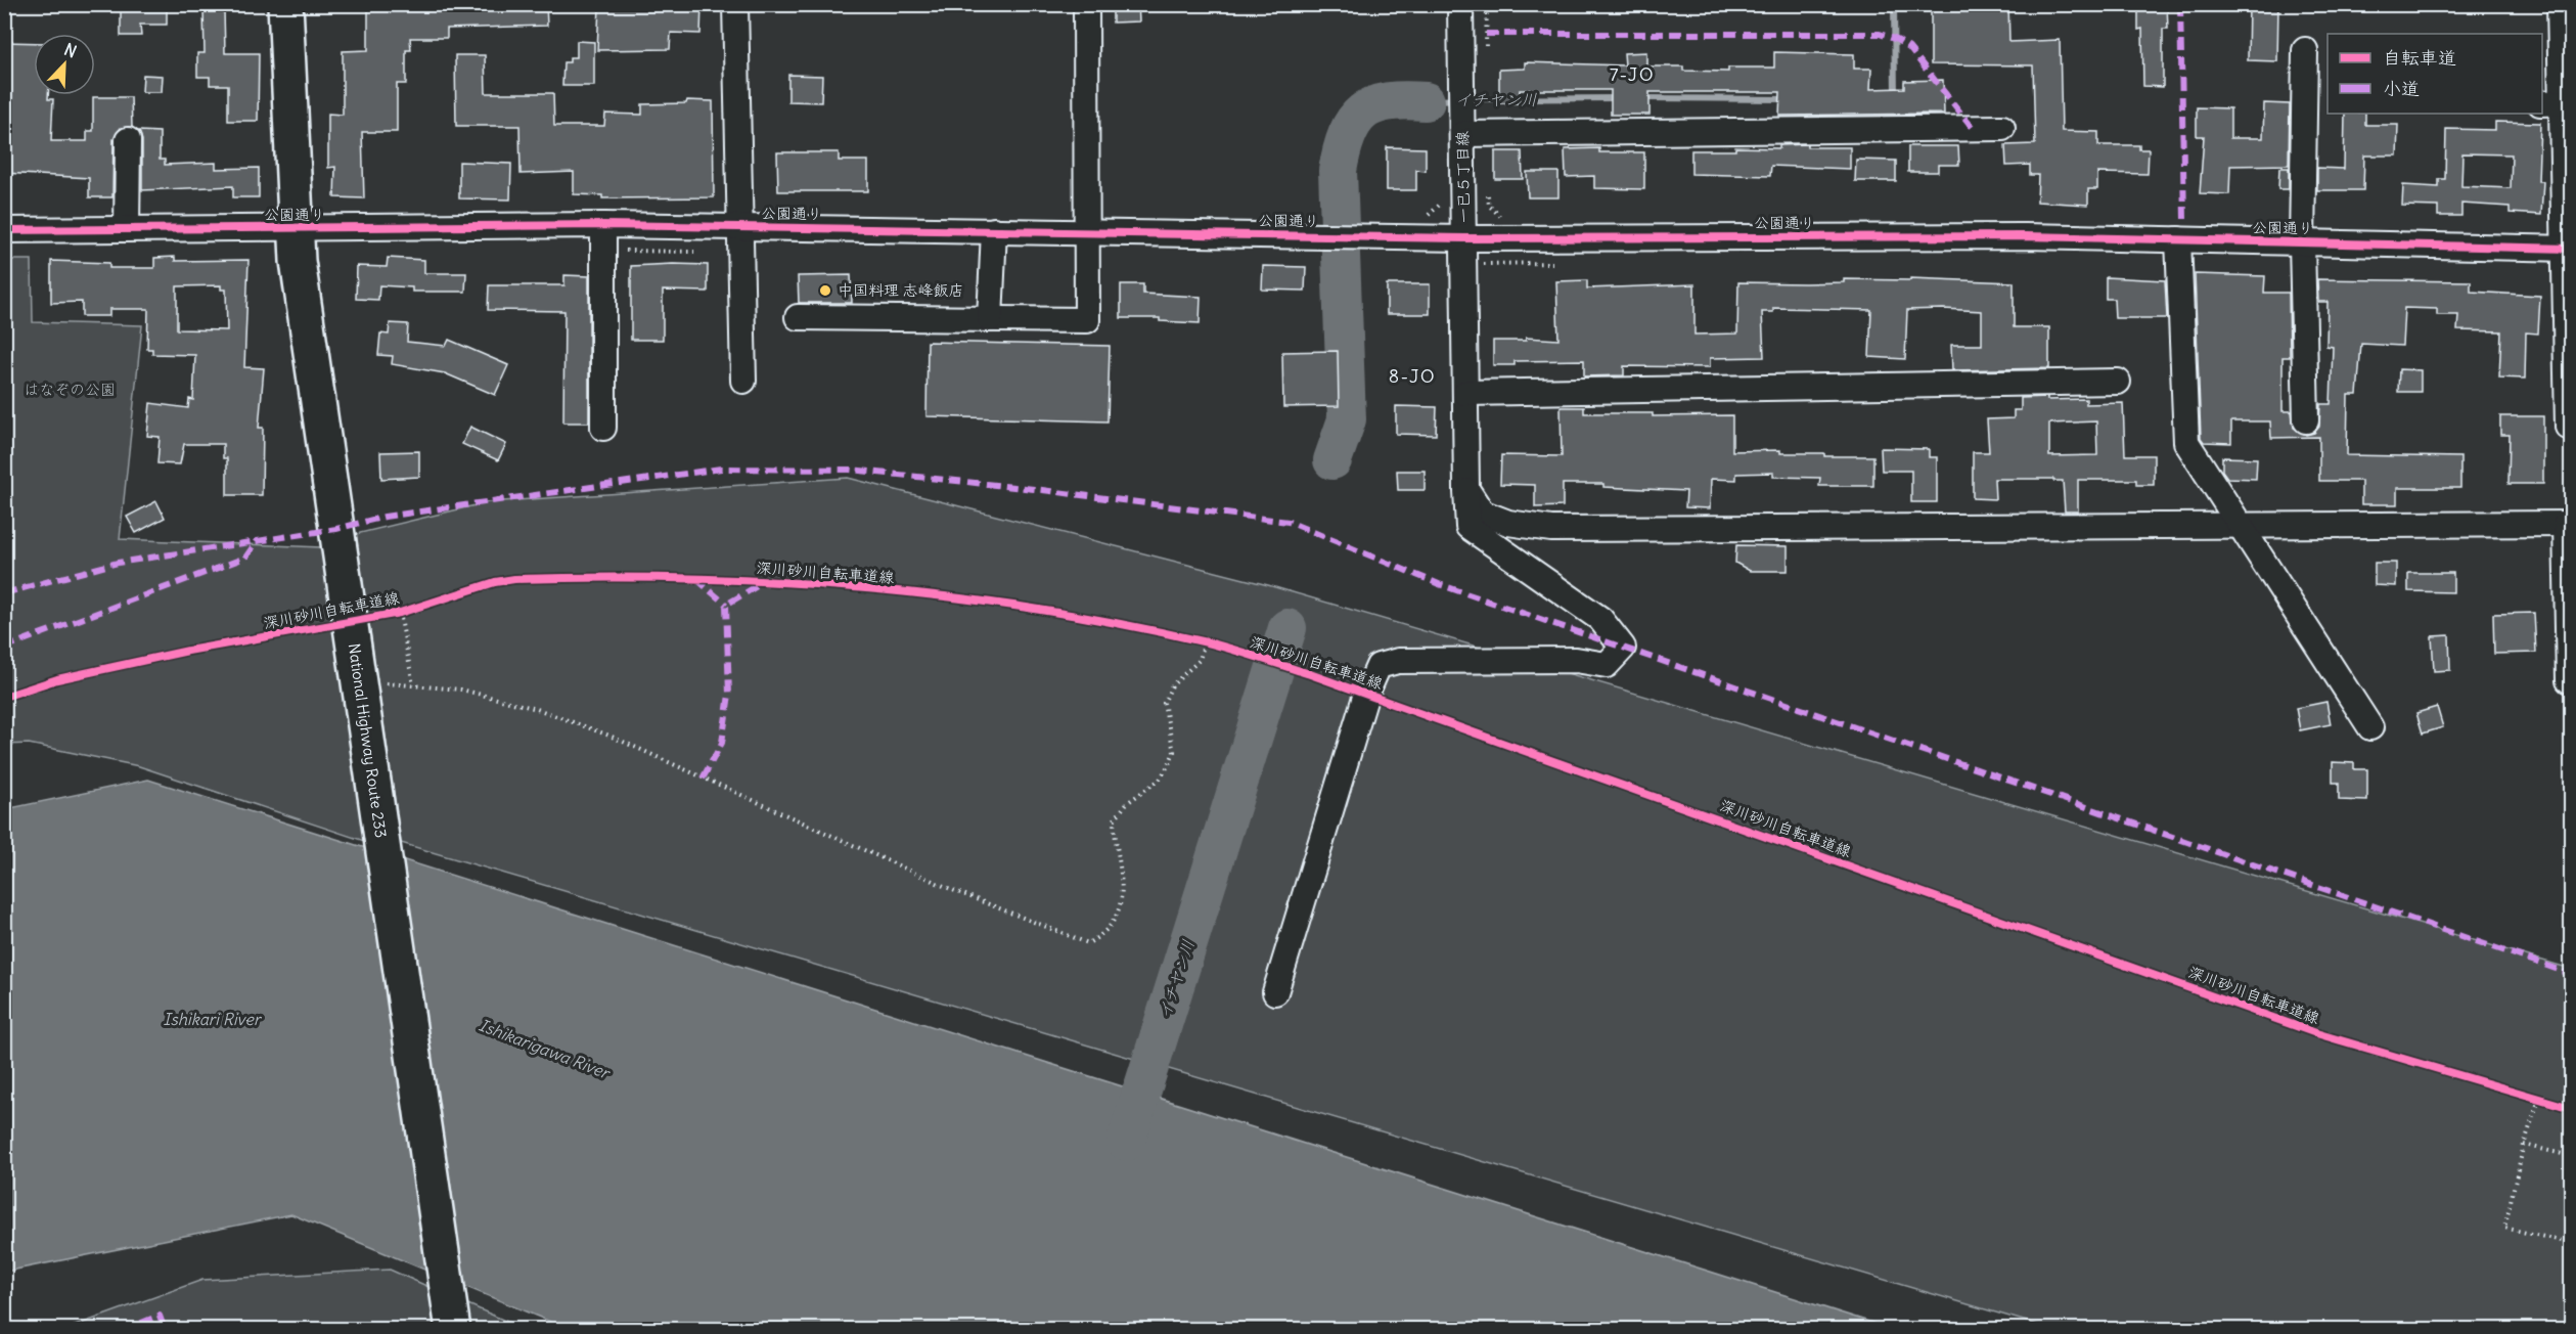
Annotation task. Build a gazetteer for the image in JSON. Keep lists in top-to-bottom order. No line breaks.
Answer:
{"streets":{"highway":["National Highway Route 233"],"street":["一已５丁目線","公園通り"],"cycle path":["深川砂川自転車道線"]},"crossings":[["一已５丁目線","公園通り"],["公園通り","National Highway Route 233"]],"districts":["7-JO","8-JO"],"water":["イチヤン川","Ishikari River","Ishikarigawa River"],"parks":["はなぞの公園"],"places":["中国料理 志峰飯店"],"legend":["自転車道","小道"],"north":"top right"}
